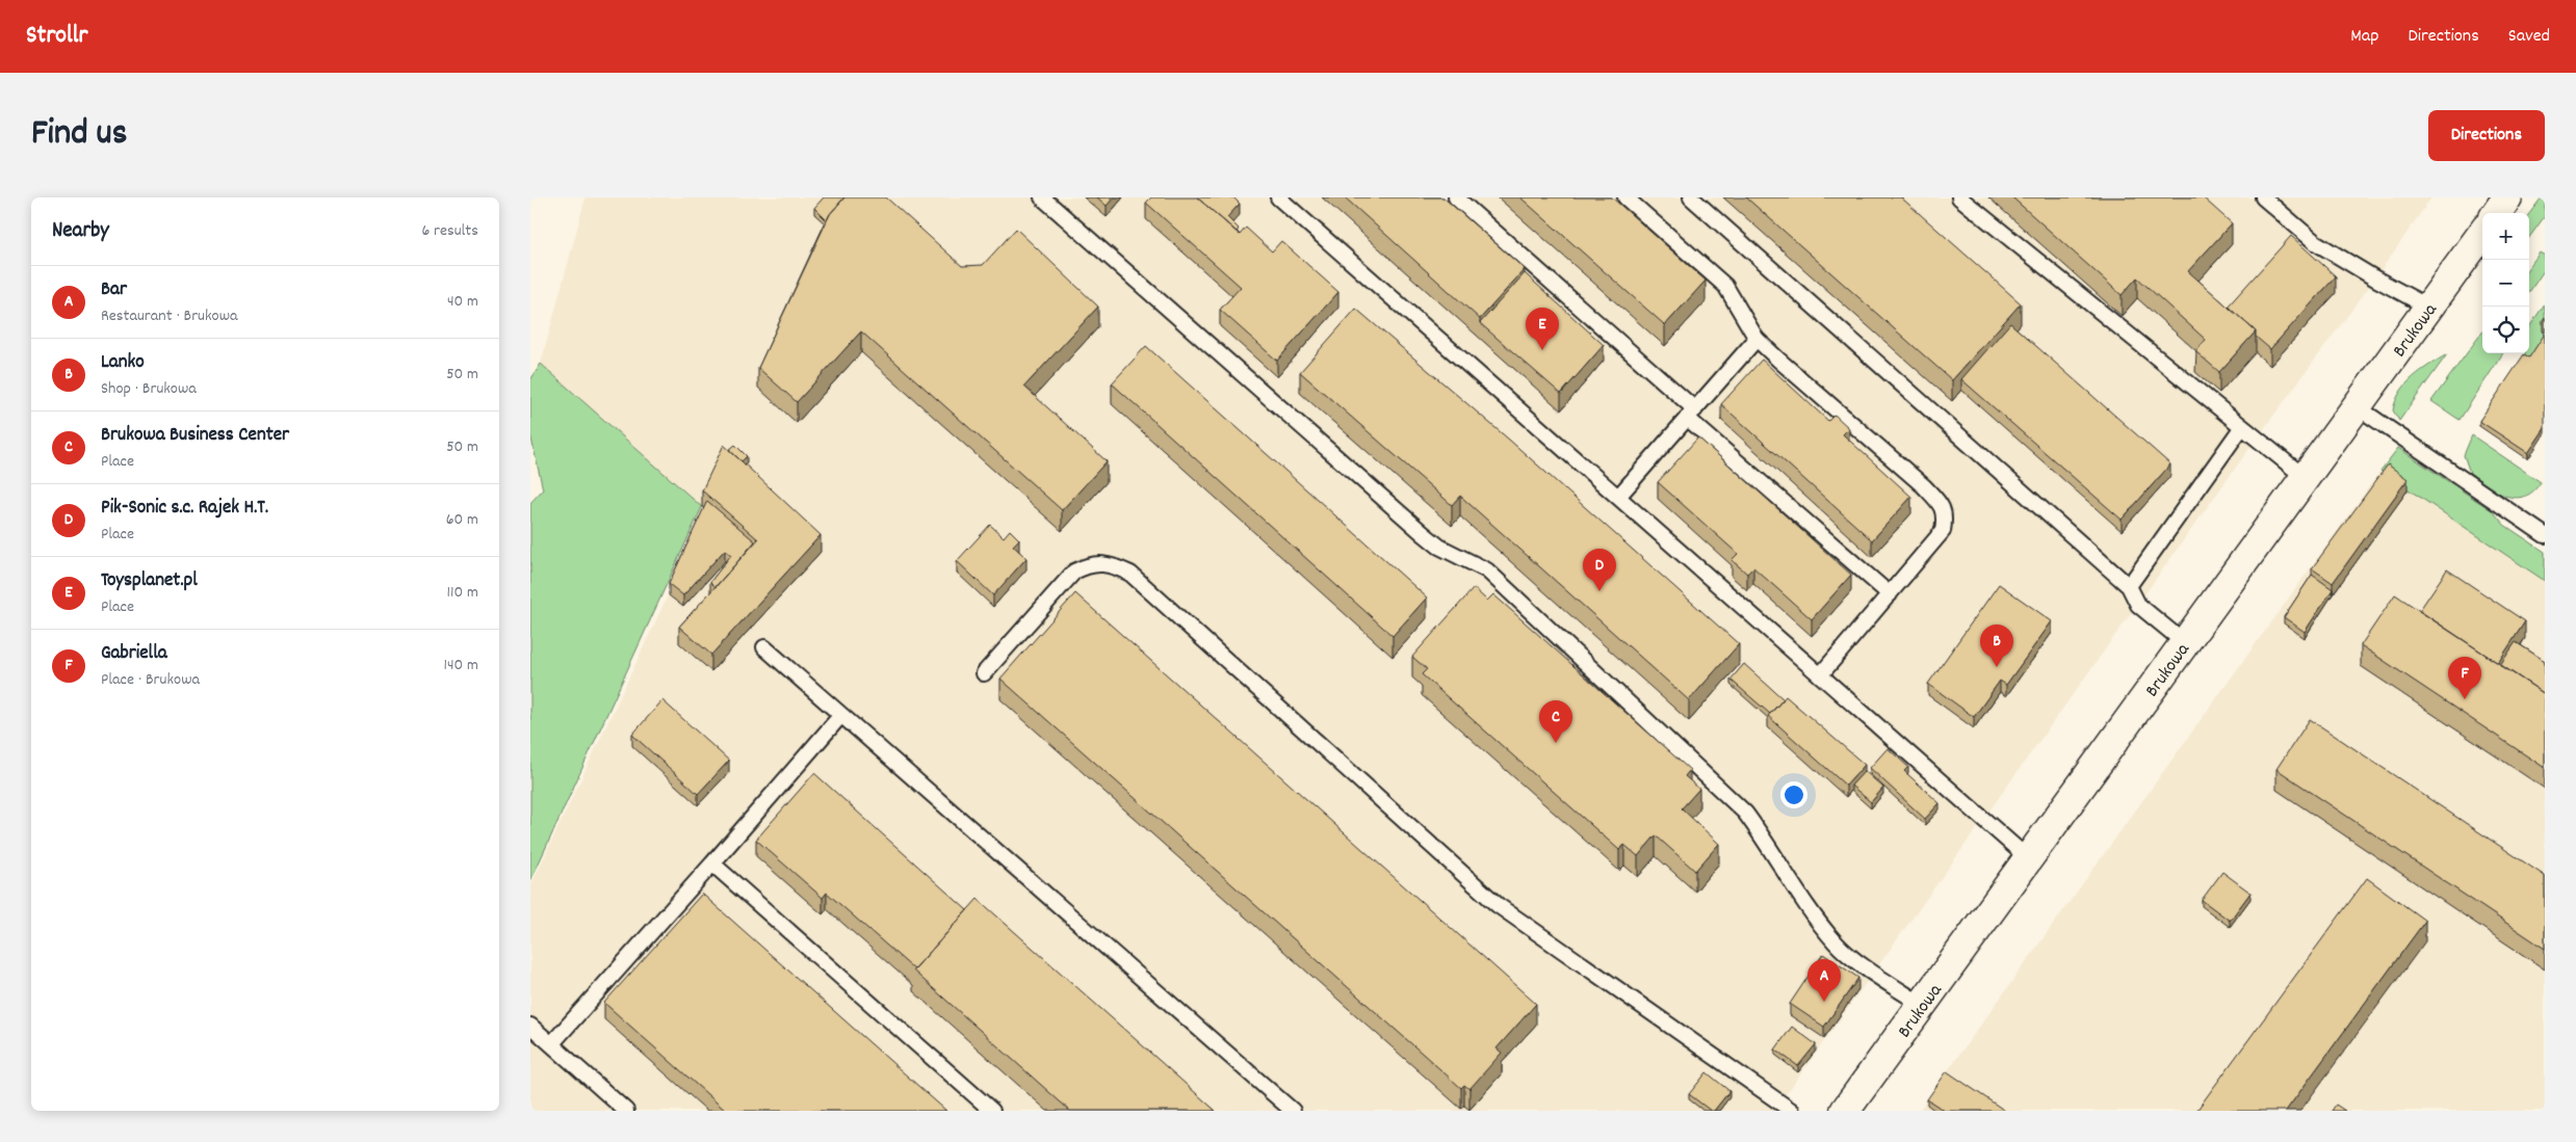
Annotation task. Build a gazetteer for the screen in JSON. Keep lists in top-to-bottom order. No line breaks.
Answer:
{"streets":{"street":["Brukowa"]},"page":{"header":"Strollr","nav":["Map","Directions","Saved"],"title":"Find us","buttons":"Directions","heading":["Nearby","6 results"],"map_buttons":["+","−"],"list":[{"mark":"A","name":"Bar","note":"Restaurant · Brukowa","value":"40 m"},{"mark":"B","name":"Lanko","note":"Shop · Brukowa","value":"50 m"},{"mark":"C","name":"Brukowa Business Center","note":"Place","value":"50 m"},{"mark":"D","name":"Pik-Sonic s.c. Rajek H.T.","note":"Place","value":"60 m"},{"mark":"E","name":"Toysplanet.pl","note":"Place","value":"110 m"},{"mark":"F","name":"Gabriella","note":"Place · Brukowa","value":"140 m"}],"pins":["E","D","B","F","C","A"]}}
